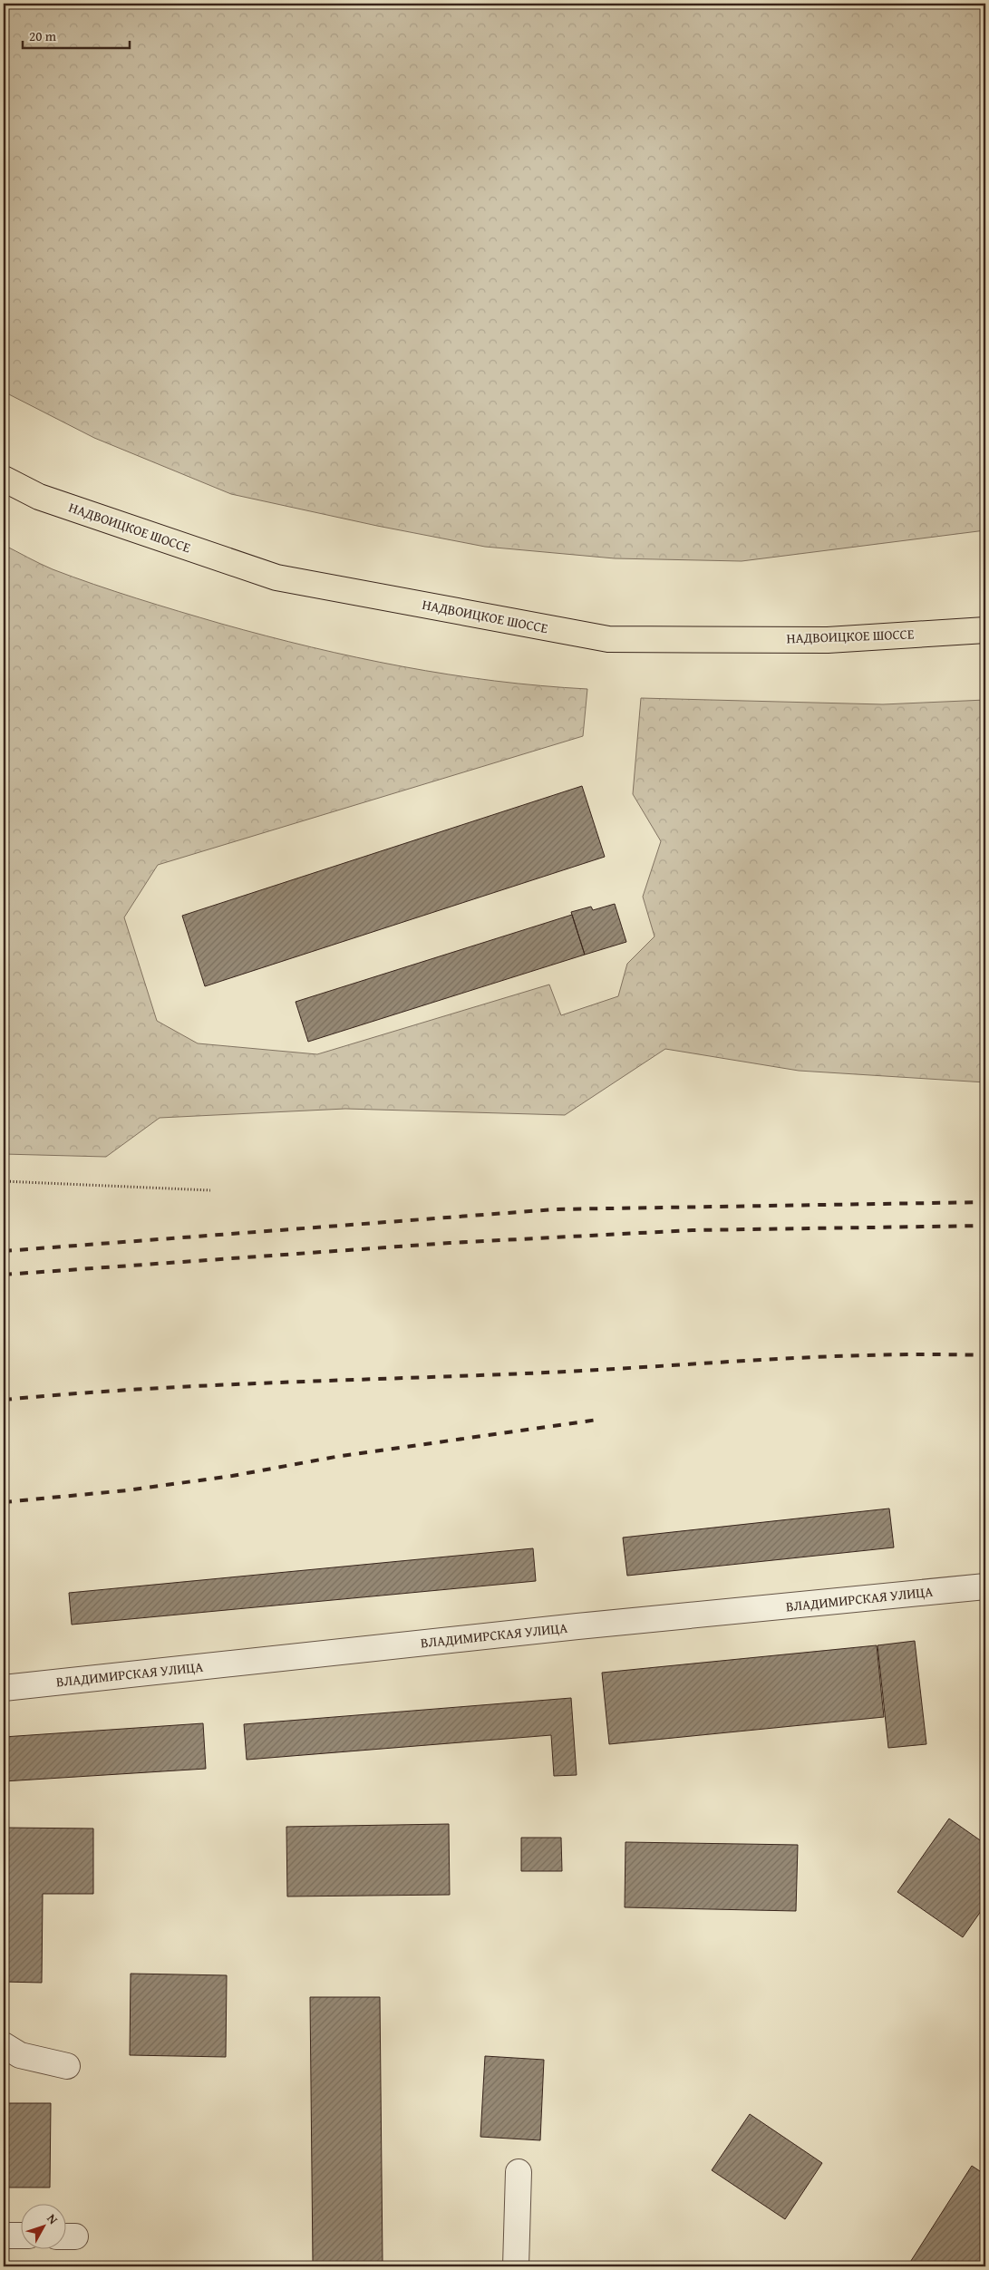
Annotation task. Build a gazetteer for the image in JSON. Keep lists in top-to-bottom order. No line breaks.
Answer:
{"streets":{"main road":["НАДВОИЦКОЕ ШОССЕ"],"street":["ВЛАДИМИРСКАЯ УЛИЦА"]},"scale_bar":"20 m","north":"top right"}
